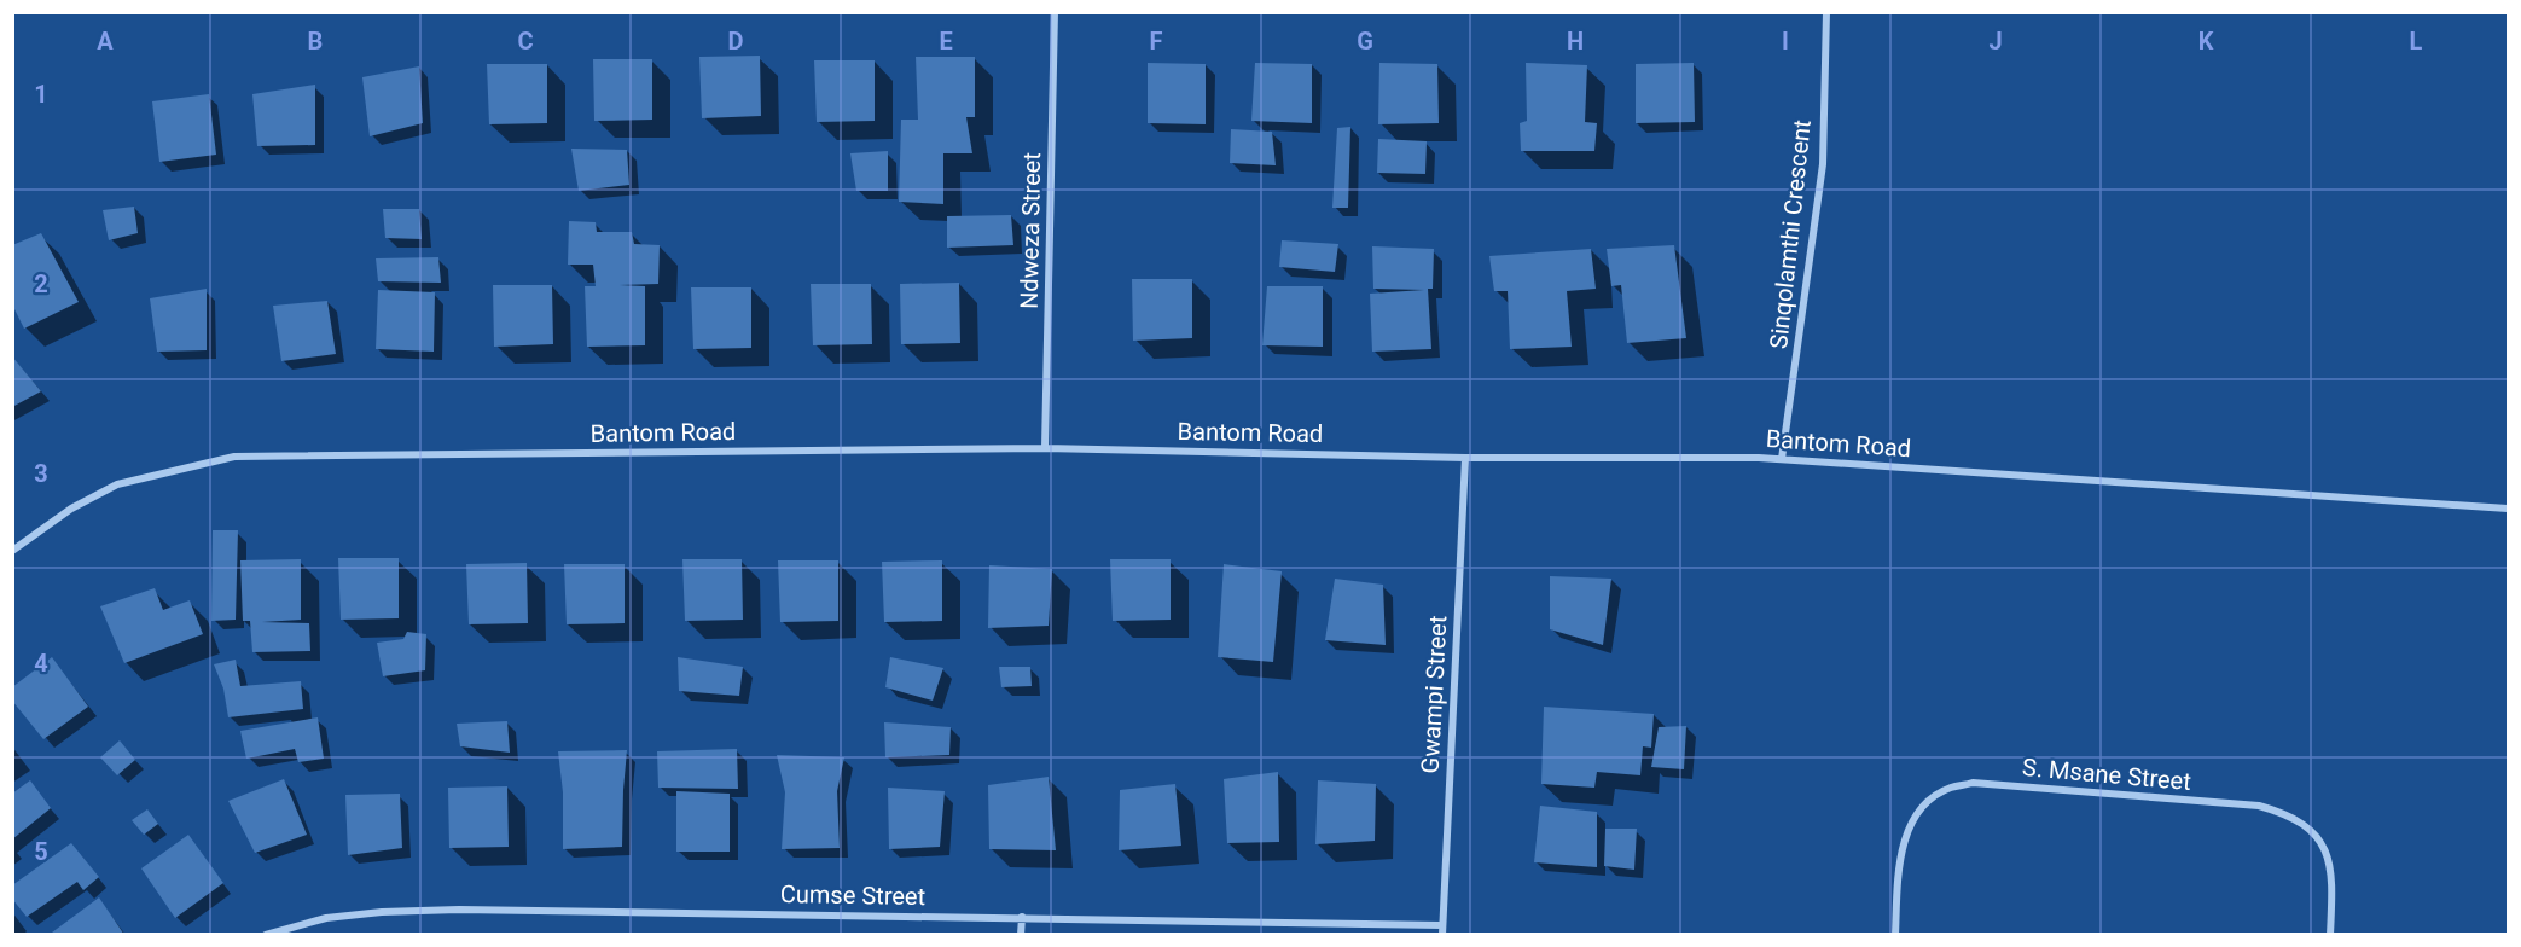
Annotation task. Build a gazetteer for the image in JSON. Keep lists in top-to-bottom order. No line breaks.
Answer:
{"streets":{"street":["Ndweza Street","Sinqolamthi Crescent","Bantom Road","Gwampi Street","S. Msane Street","Cumse Street"]},"crossings":[["Ndweza Street","Bantom Road"],["Sinqolamthi Crescent","Bantom Road"],["Bantom Road","Gwampi Street"],["Gwampi Street","Cumse Street"]],"grid":{"columns":["A","B","C","D","E","F","G","H","I","J","K","L"],"rows":["1","2","3","4","5"]}}
